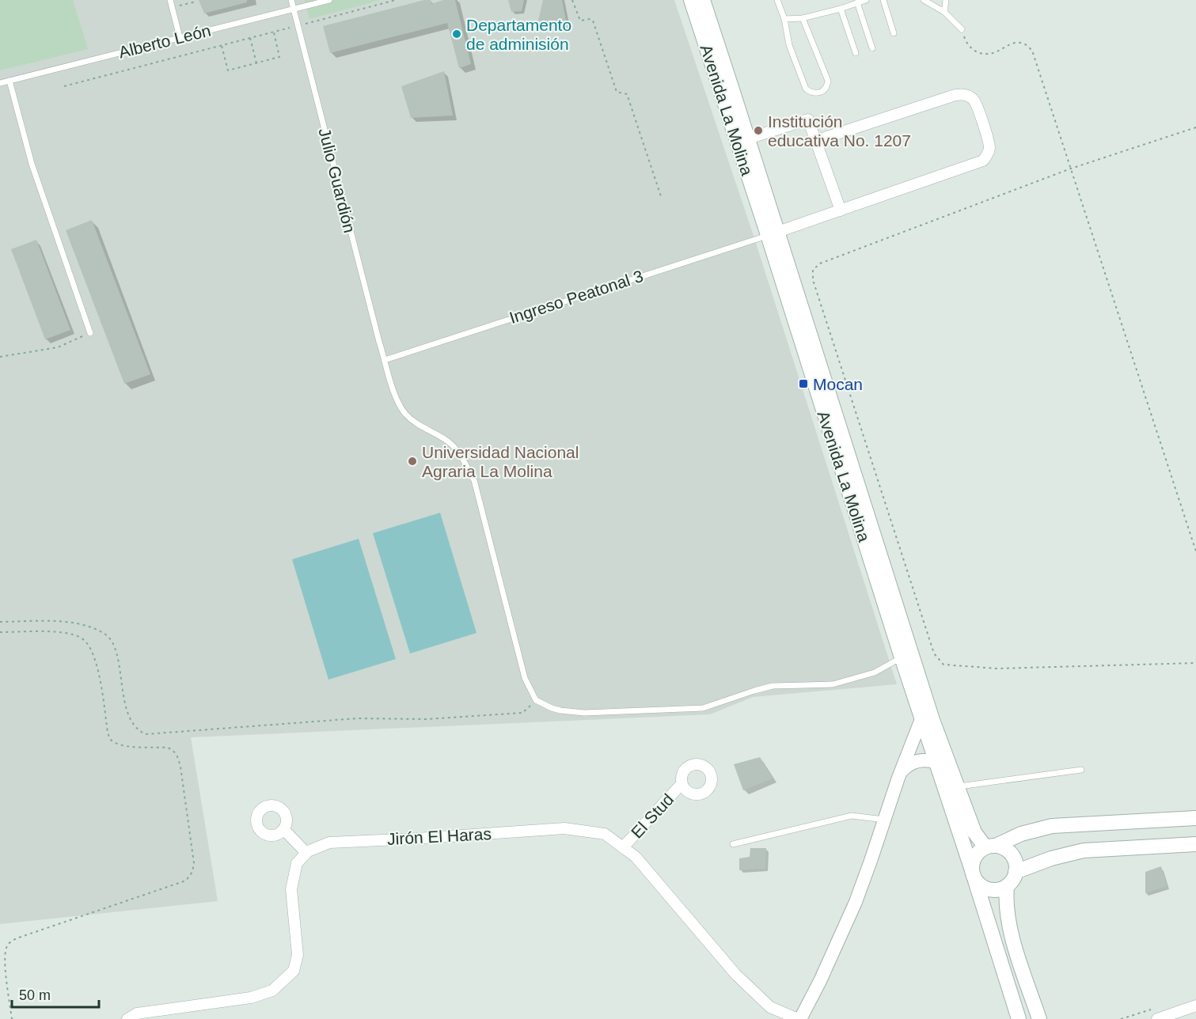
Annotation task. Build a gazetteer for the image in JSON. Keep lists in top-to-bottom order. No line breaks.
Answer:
{"streets":{"main road":["Avenida La Molina"],"street":["El Stud","Jirón El Haras"],"lane":["Alberto León","Julio Guardión","Ingreso Peatonal 3"]},"crossings":[["Alberto León","Julio Guardión"],["Avenida La Molina","Ingreso Peatonal 3"],["Julio Guardión","Ingreso Peatonal 3"],["El Stud","Jirón El Haras"]],"places":{"other":["Departamento de adminisión","Institución educativa No. 1207","Universidad Nacional Agraria La Molina"],"transit":["Mocan"]},"scale_bar":"50 m"}
